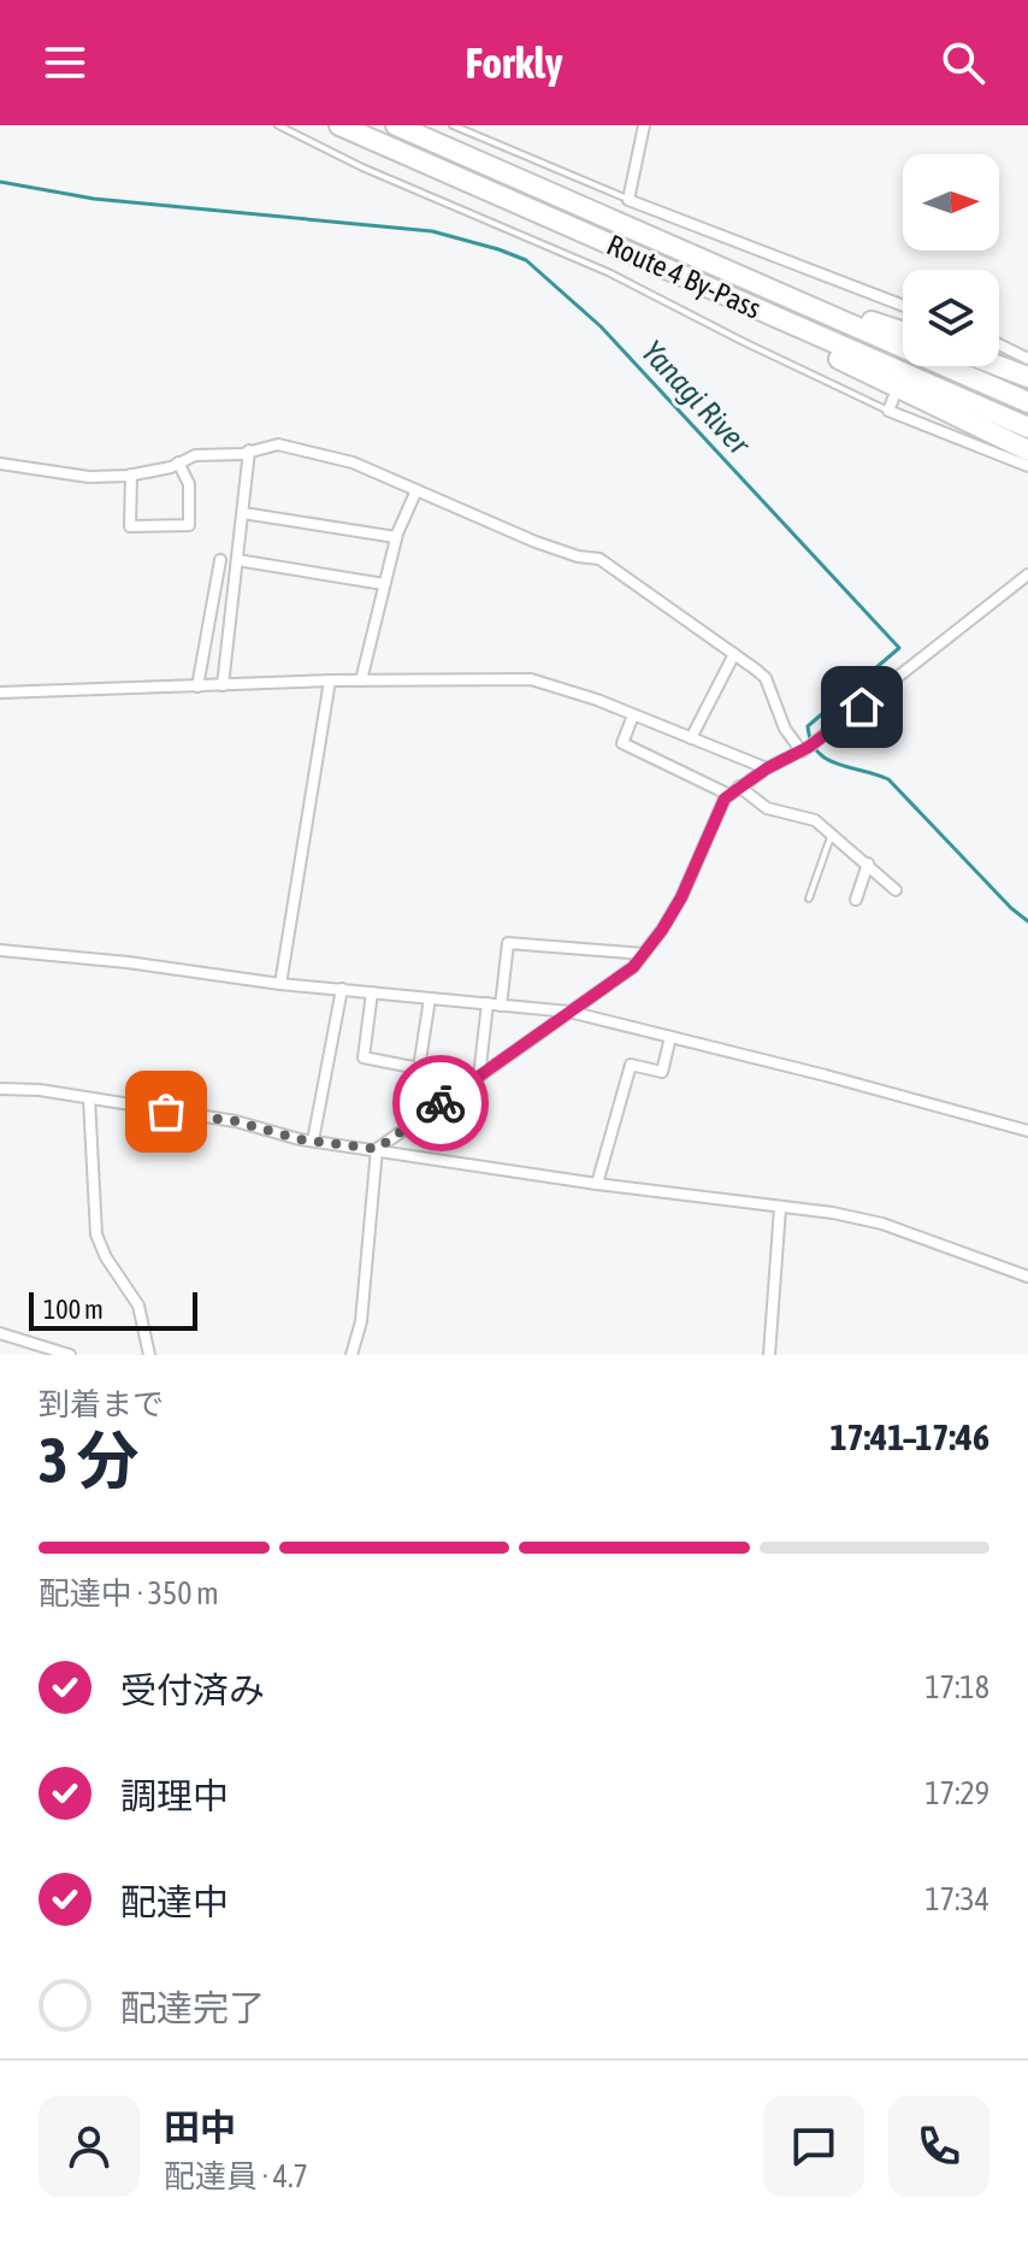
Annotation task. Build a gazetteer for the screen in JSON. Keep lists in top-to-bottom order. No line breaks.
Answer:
{"streets":{"highway":["Route 4 By-Pass"]},"water":["Yanagi River"],"scale_bar":"100 m","north":"right","page":{"header":"Forkly","scale":"100 m","heading":["3 分","到着まで","17:41–17:46"],"panel":["田中","配達員 · 4.7"],"bar":"配達中 · 350 m","list":[["受付済み","17:18"],["調理中","17:29"],["配達中","17:34"],"配達完了"]}}
